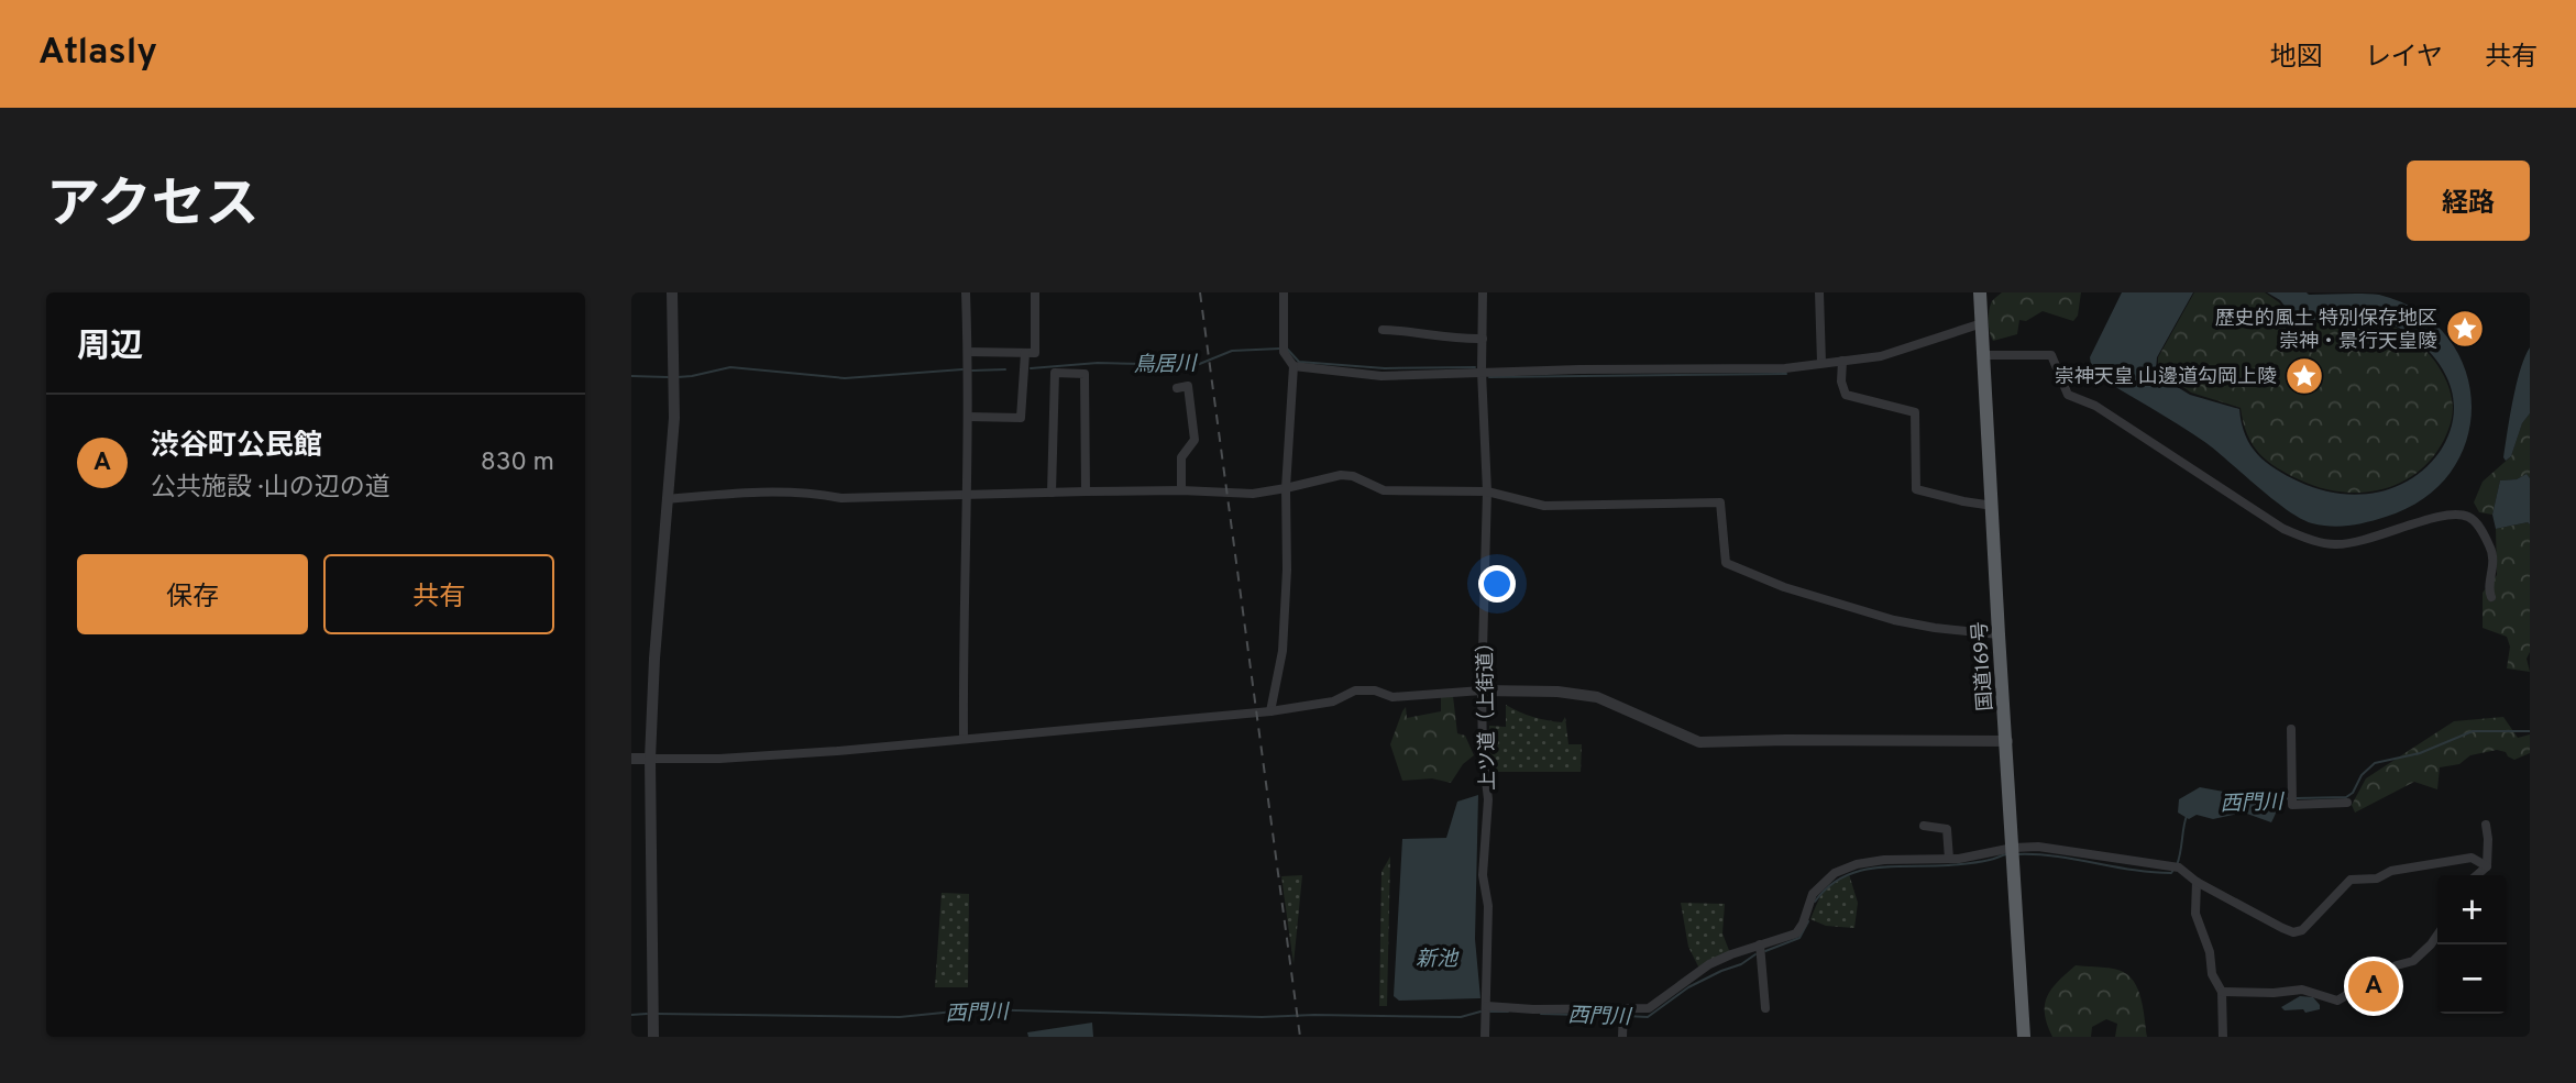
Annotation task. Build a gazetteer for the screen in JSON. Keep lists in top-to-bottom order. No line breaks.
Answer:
{"streets":{"highway":["国道169号"],"street":["上ツ道（上街道）"]},"water":["鳥居川","西門川","新池"],"places":{"place":["歴史的風土 特別保存地区 崇神・景行天皇陵","崇神天皇 山邊道勾岡上陵"]},"page":{"header":"Atlasly","nav":["地図","レイヤ","共有"],"title":"アクセス","buttons":["経路",["保存","共有"]],"heading":"周辺","list":[{"mark":"A","name":"渋谷町公民館","note":"公共施設 · 山の辺の道","value":"830 m"}],"map_buttons":["+","−"],"pins":"A"}}
